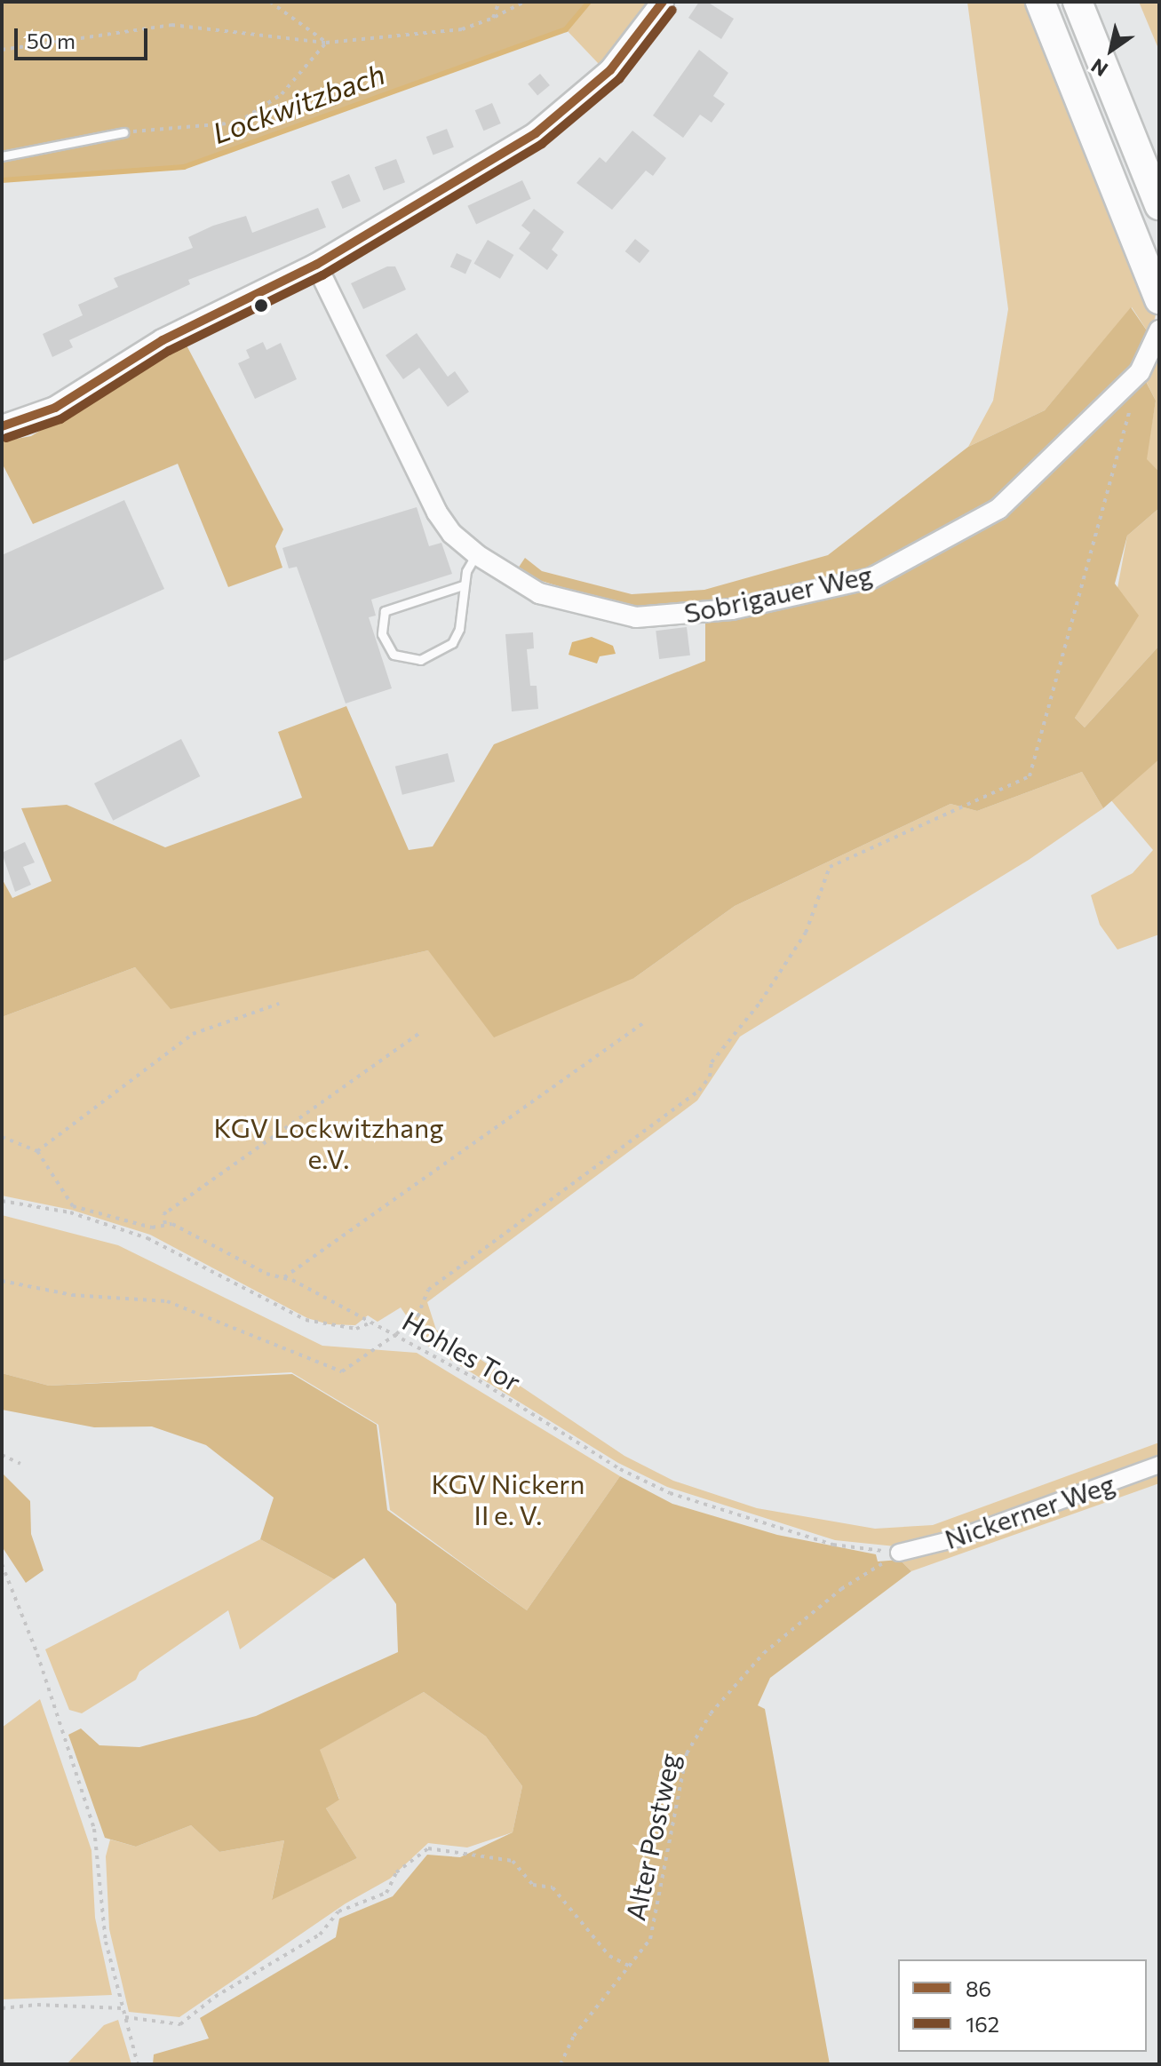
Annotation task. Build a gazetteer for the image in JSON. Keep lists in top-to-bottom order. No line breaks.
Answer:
{"streets":{"street":["Sobrigauer Weg","Nickerner Weg"],"path":["Hohles Tor","Alter Postweg"]},"crossings":[["Hohles Tor","Nickerner Weg"],["Hohles Tor","Alter Postweg"],["Nickerner Weg","Alter Postweg"]],"water":["Lockwitzbach"],"parks":["KGV Lockwitzhang e.V.","KGV Nickern II e. V."],"lines":["transit line 86","transit line 162"],"legend":["86","162"],"scale_bar":"50 m","north":"bottom left"}
